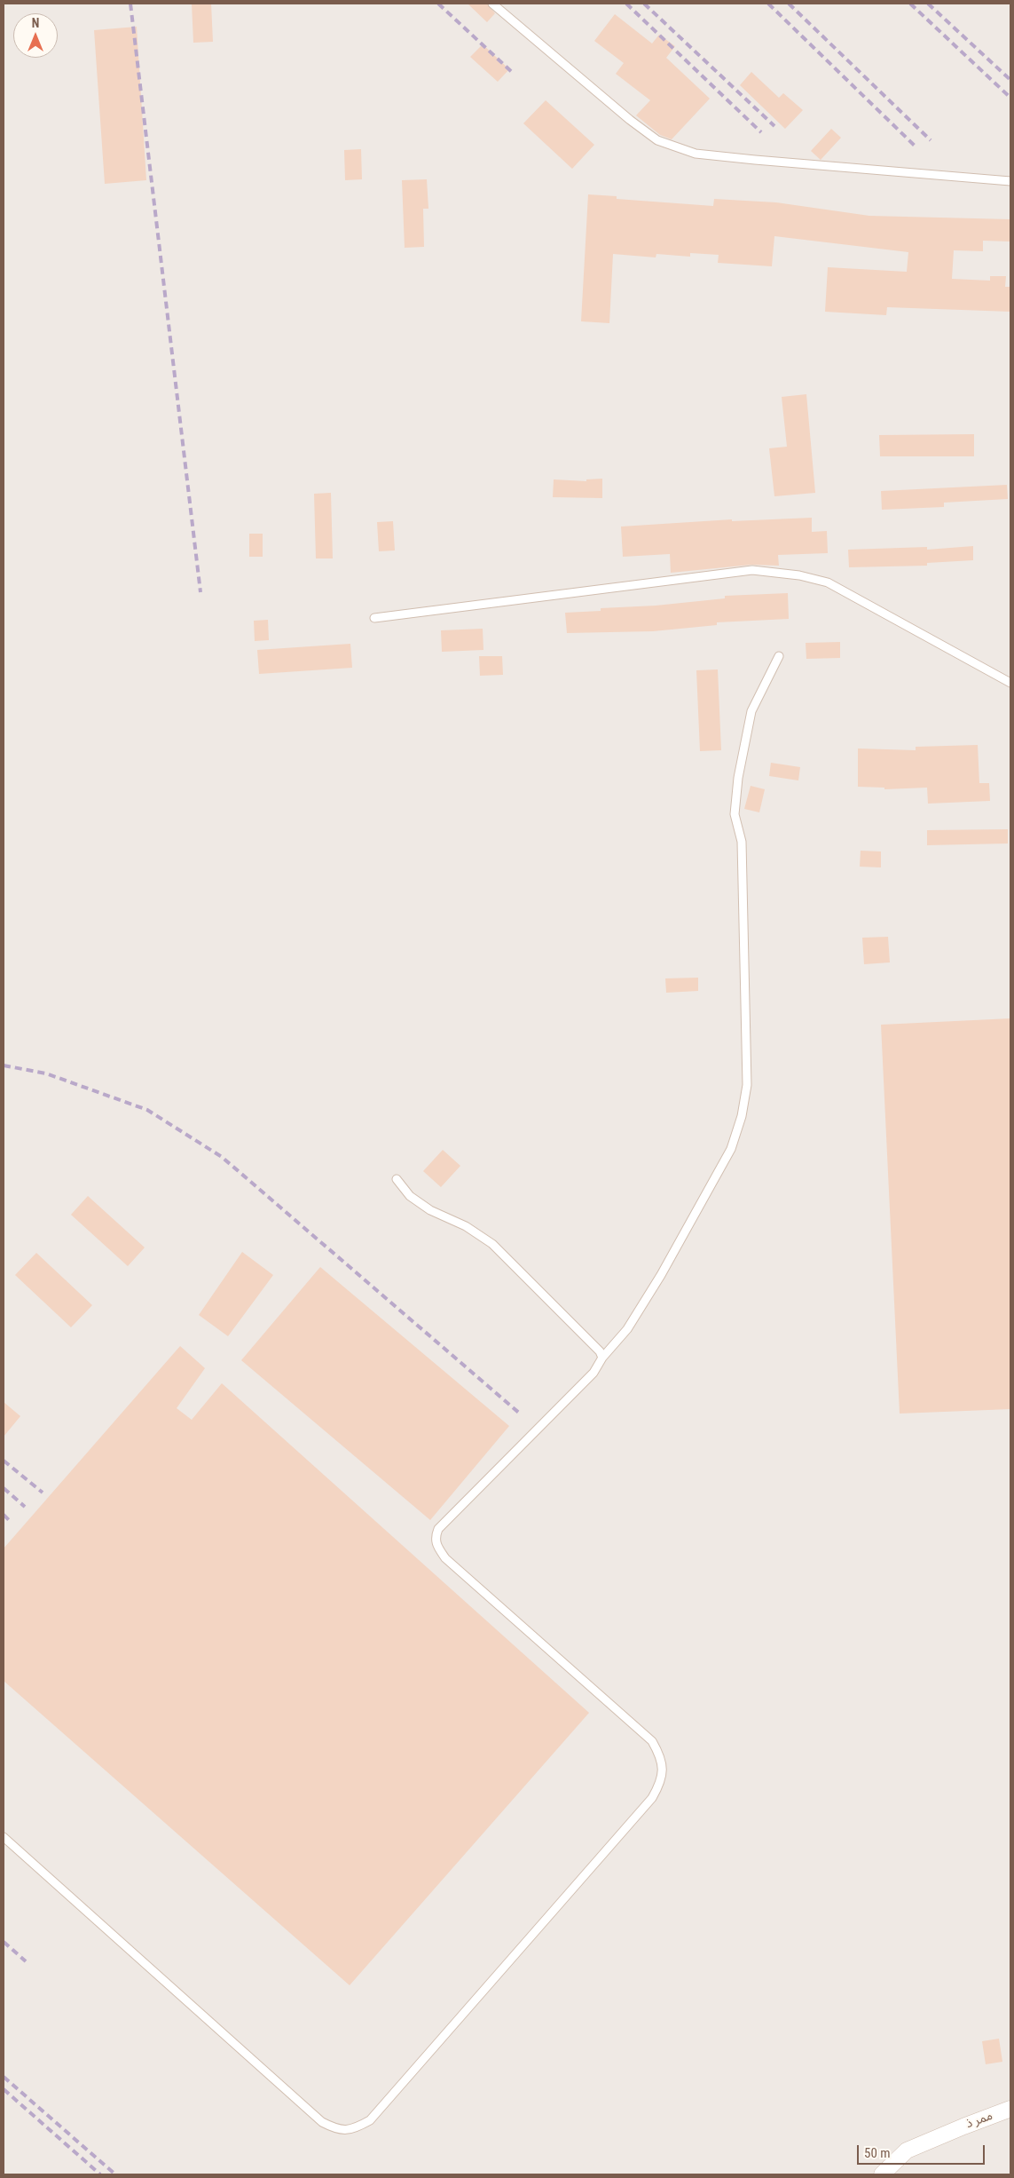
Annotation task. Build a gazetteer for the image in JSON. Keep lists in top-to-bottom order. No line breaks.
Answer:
{"streets":{"street":["ممر ذ"]},"scale_bar":"50 m","north":"top"}
